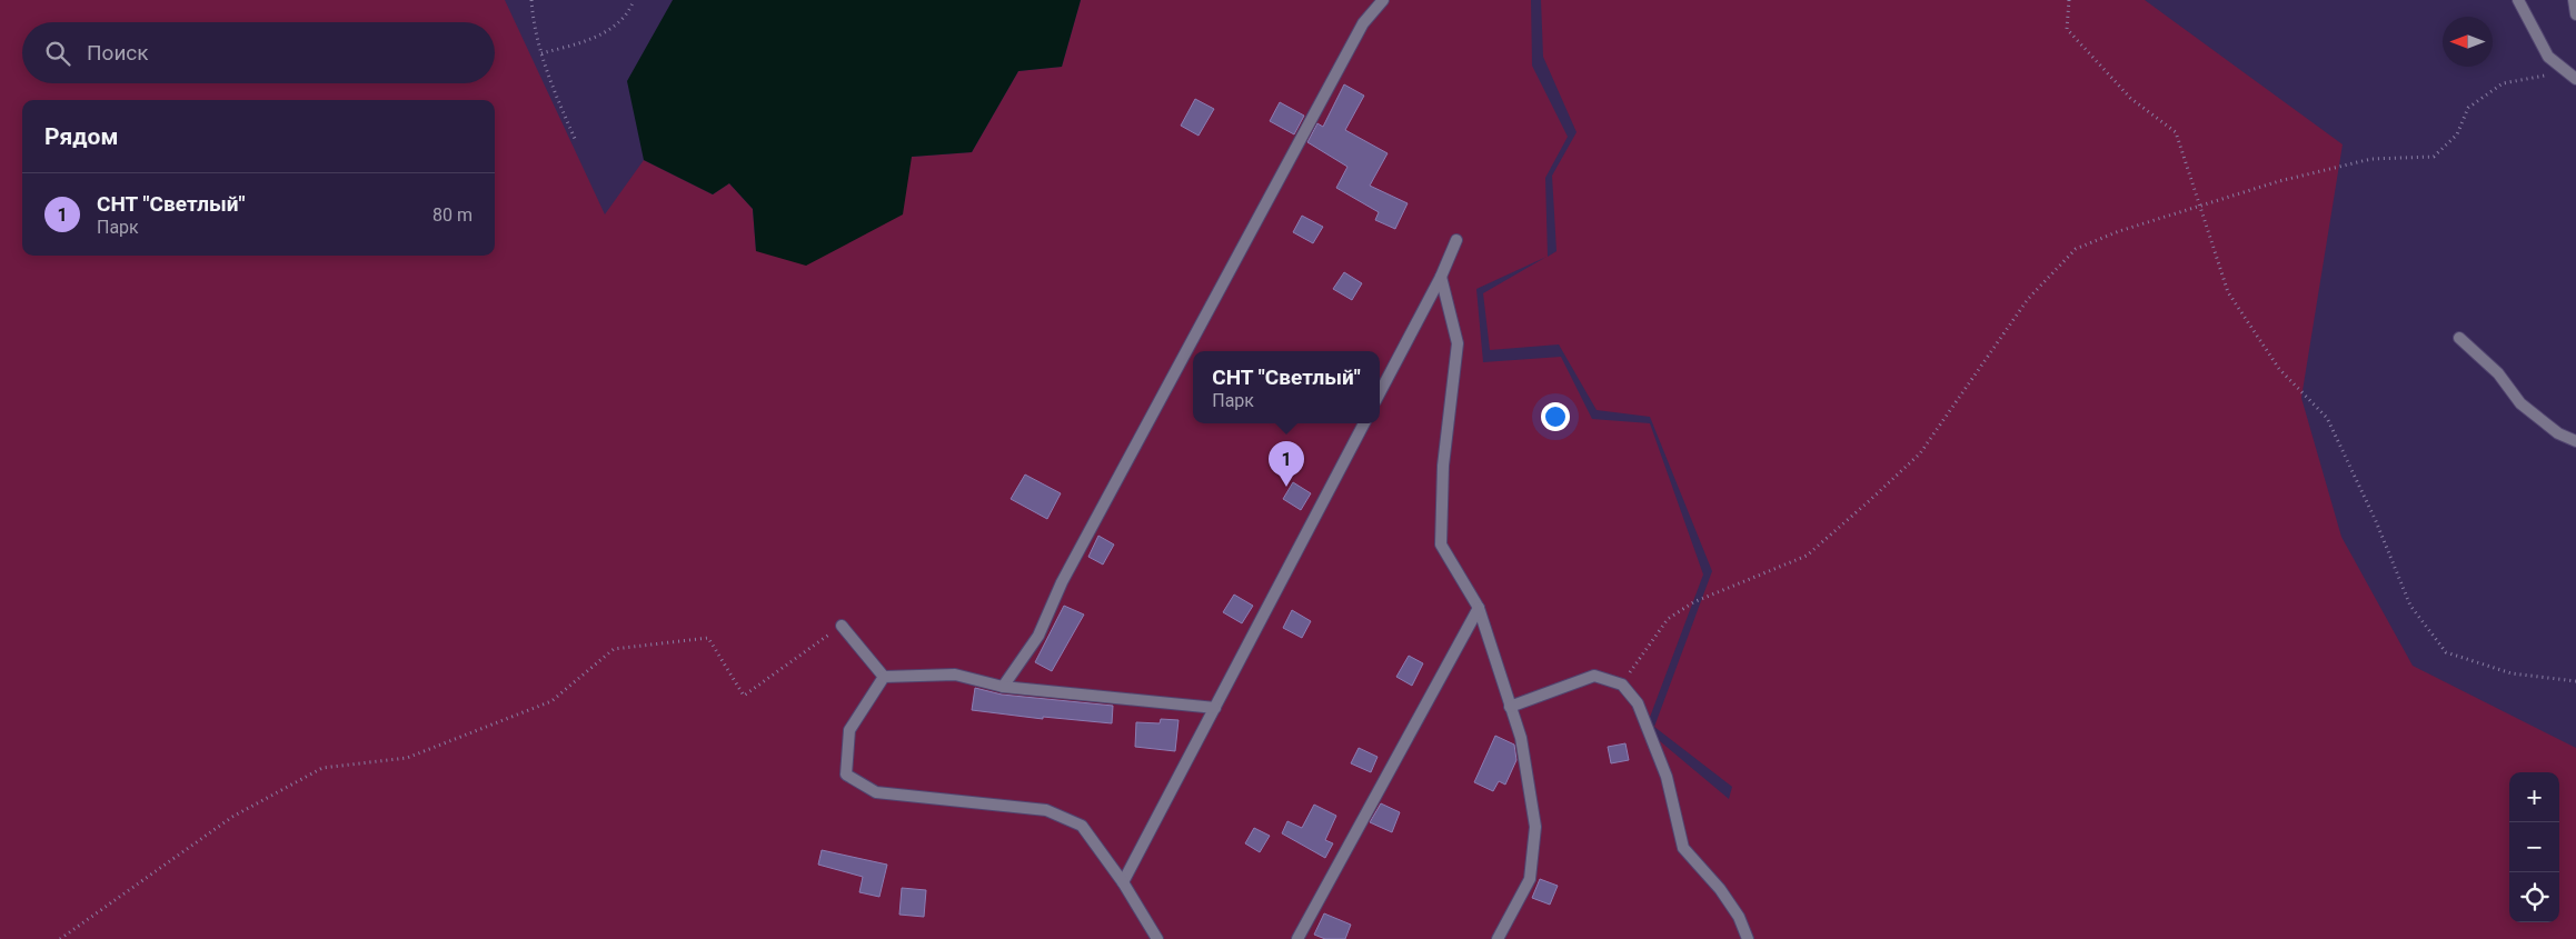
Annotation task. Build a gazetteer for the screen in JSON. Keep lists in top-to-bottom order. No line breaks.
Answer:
{"north":"left","page":{"search":"Поиск","heading":"Рядом","list":[{"mark":"1","name":"СНТ \"Светлый\"","note":"Парк","value":"80 m"}],"popup":["СНТ \"Светлый\"","Парк"],"pins":"1","map_buttons":["+","−"]}}
